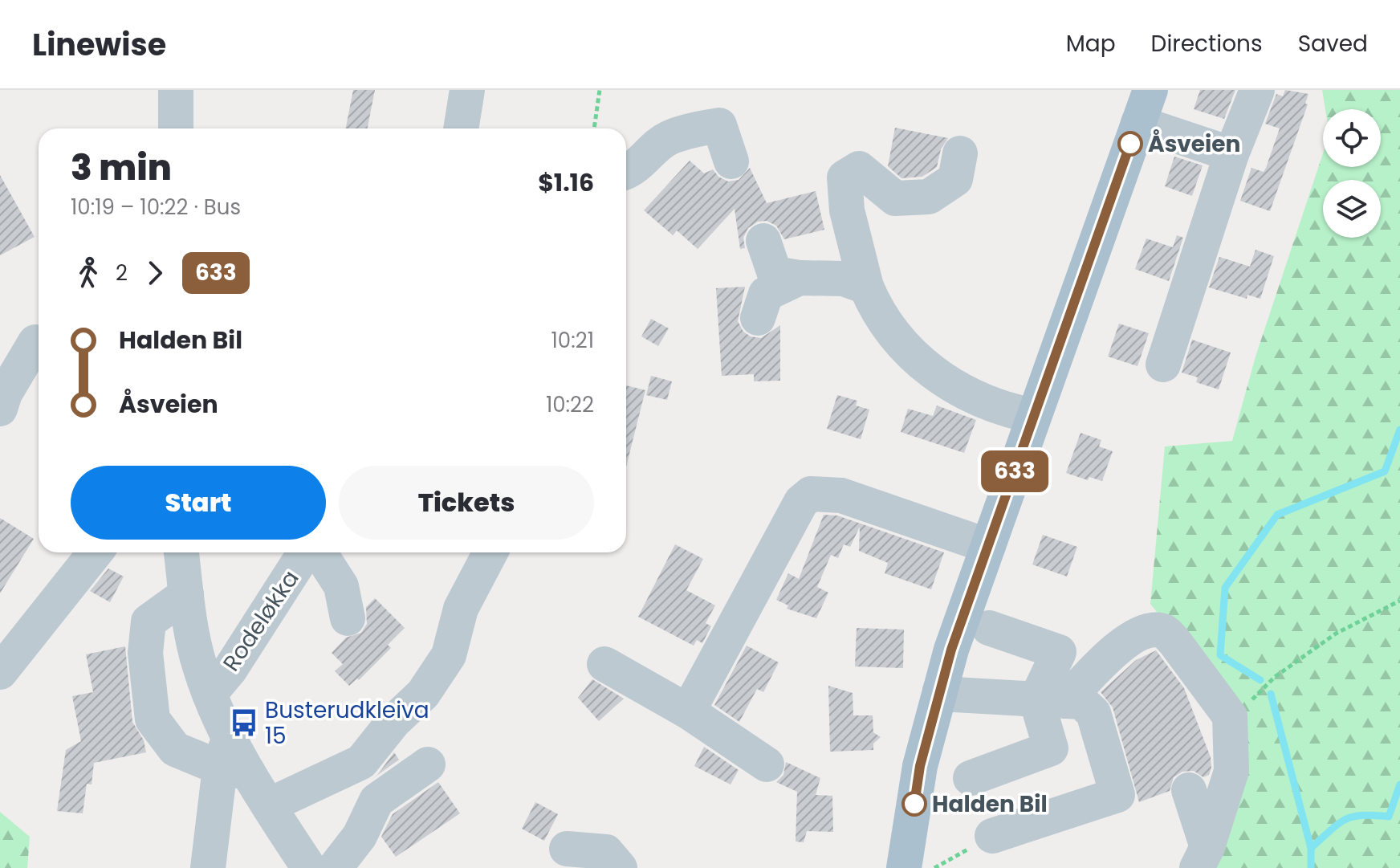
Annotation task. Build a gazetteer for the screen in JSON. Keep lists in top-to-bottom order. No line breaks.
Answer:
{"streets":{"street":["Rodeløkka"]},"places":{"other":["Åsveien","Halden Bil"],"bus stop":["Busterudkleiva 15"]},"lines":["bus line 633"],"page":{"header":"Linewise","nav":["Map","Directions","Saved"],"on_map":"633","heading":["3 min","10:19 – 10:22 · Bus","$1.16"],"legs":["2","633"],"list":[{"name":"Halden Bil","value":"10:21"},{"name":"Åsveien","value":"10:22"}],"buttons":["Start","Tickets"]}}
